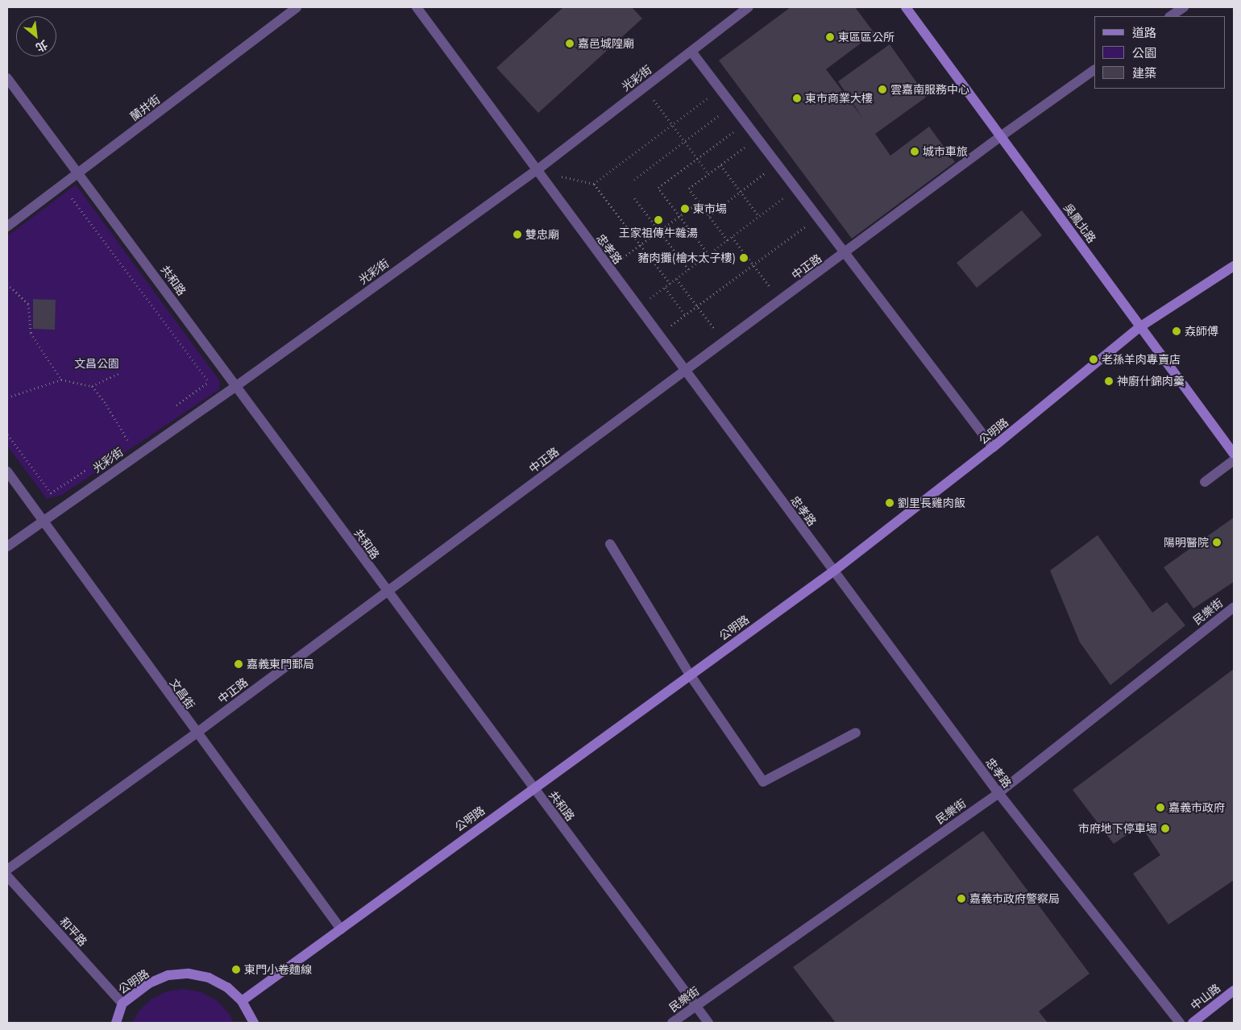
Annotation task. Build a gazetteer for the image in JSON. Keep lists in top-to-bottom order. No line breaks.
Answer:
{"streets":{"street":["光彩街","蘭井街","吳鳳北路","忠孝路","中正路","共和路","公明路","民樂街","文昌街","和平路","中山路"]},"crossings":[["光彩街","忠孝路"],["光彩街","共和路"],["光彩街","文昌街"],["蘭井街","共和路"],["吳鳳北路","中正路"],["吳鳳北路","公明路"],["忠孝路","中正路"],["忠孝路","公明路"],["忠孝路","民樂街"],["中正路","共和路"],["中正路","文昌街"],["共和路","公明路"],["共和路","民樂街"],["公明路","文昌街"],["公明路","和平路"]],"parks":["文昌公園"],"places":["東區區公所","嘉邑城隍廟","雲嘉南服務中心","東市商業大樓","城市車旅","東市場","王家祖傳牛雜湯","雙忠廟","豬肉攤(檜木太子樓)","𡘙師傅","老孫羊肉專賣店","神廚什錦肉羹","劉里長雞肉飯","陽明醫院","嘉義東門郵局","嘉義市政府","市府地下停車場","嘉義市政府警察局","東門小卷麵線"],"legend":["道路","公園","建築"],"north":"bottom right"}
